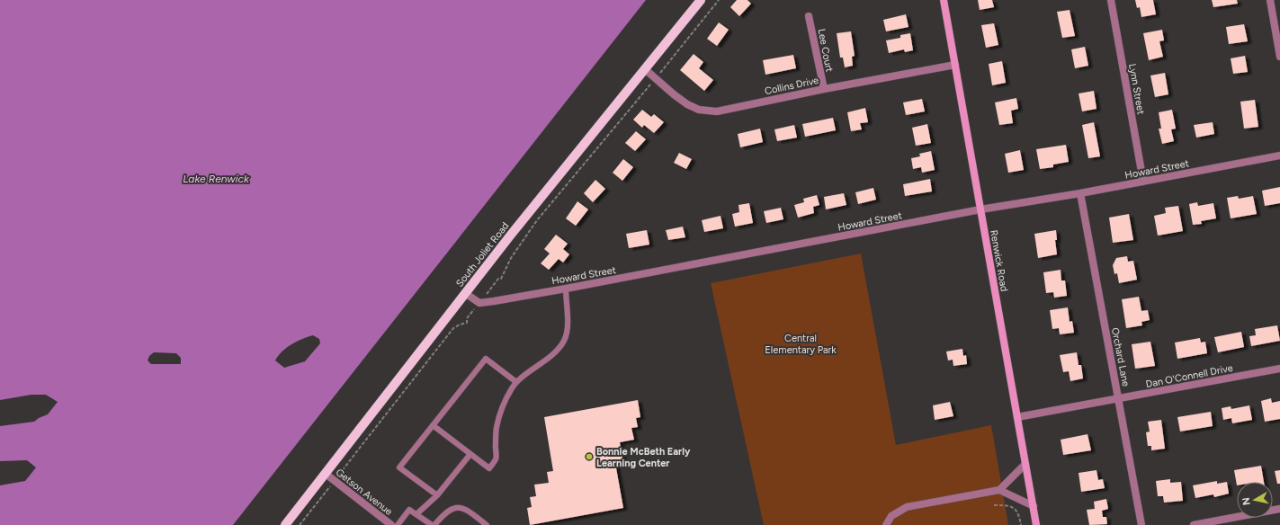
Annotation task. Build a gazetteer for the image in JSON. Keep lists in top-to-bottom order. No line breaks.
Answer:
{"streets":{"main road":["South Joliet Road"],"street":["Lee Court","Collins Drive","Lynn Street","Howard Street","Renwick Road","Orchard Lane","Dan O'Connell Drive","Getson Avenue"]},"crossings":[["Lee Court","Collins Drive"],["Collins Drive","South Joliet Road"],["Collins Drive","Renwick Road"],["Lynn Street","Howard Street"],["Howard Street","South Joliet Road"],["Howard Street","Renwick Road"],["Howard Street","Orchard Lane"],["South Joliet Road","Getson Avenue"],["Renwick Road","Dan O'Connell Drive"],["Orchard Lane","Dan O'Connell Drive"]],"water":["Lake Renwick"],"parks":["Central Elementary Park"],"places":["Bonnie McBeth Early Learning Center"],"north":"left"}
